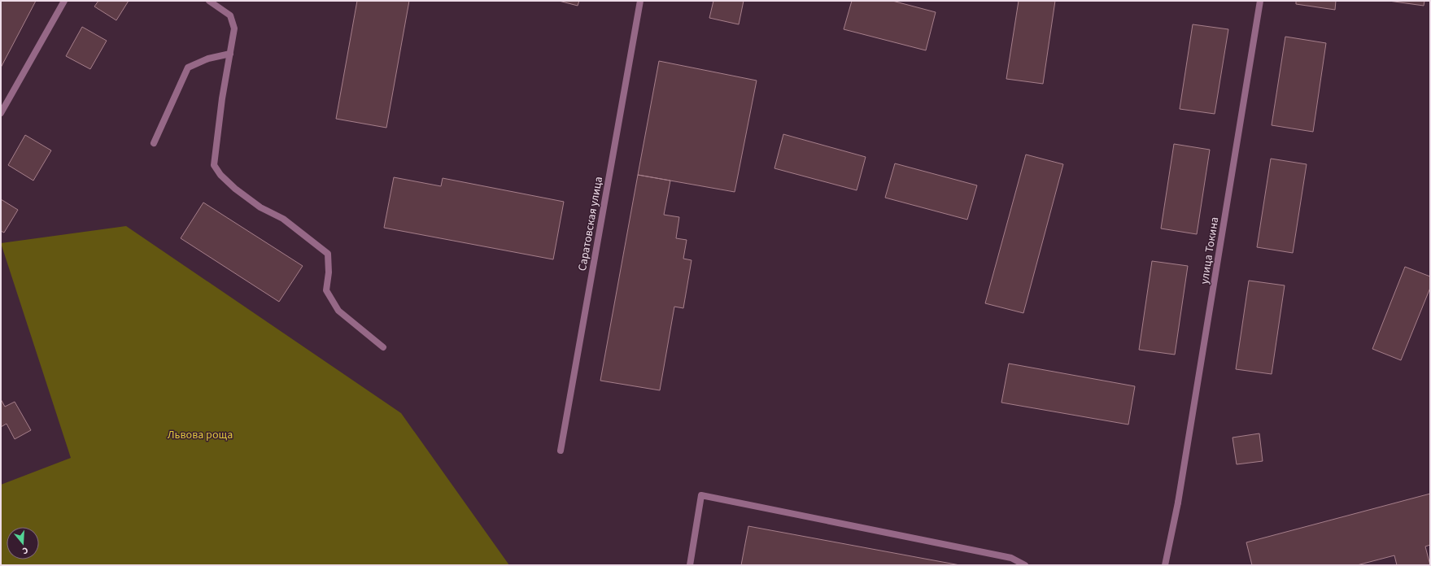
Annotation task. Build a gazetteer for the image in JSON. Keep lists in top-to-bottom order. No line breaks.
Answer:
{"streets":{"street":["Саратовская улица","улица Токина"]},"parks":["Львова роща"],"north":"bottom"}
